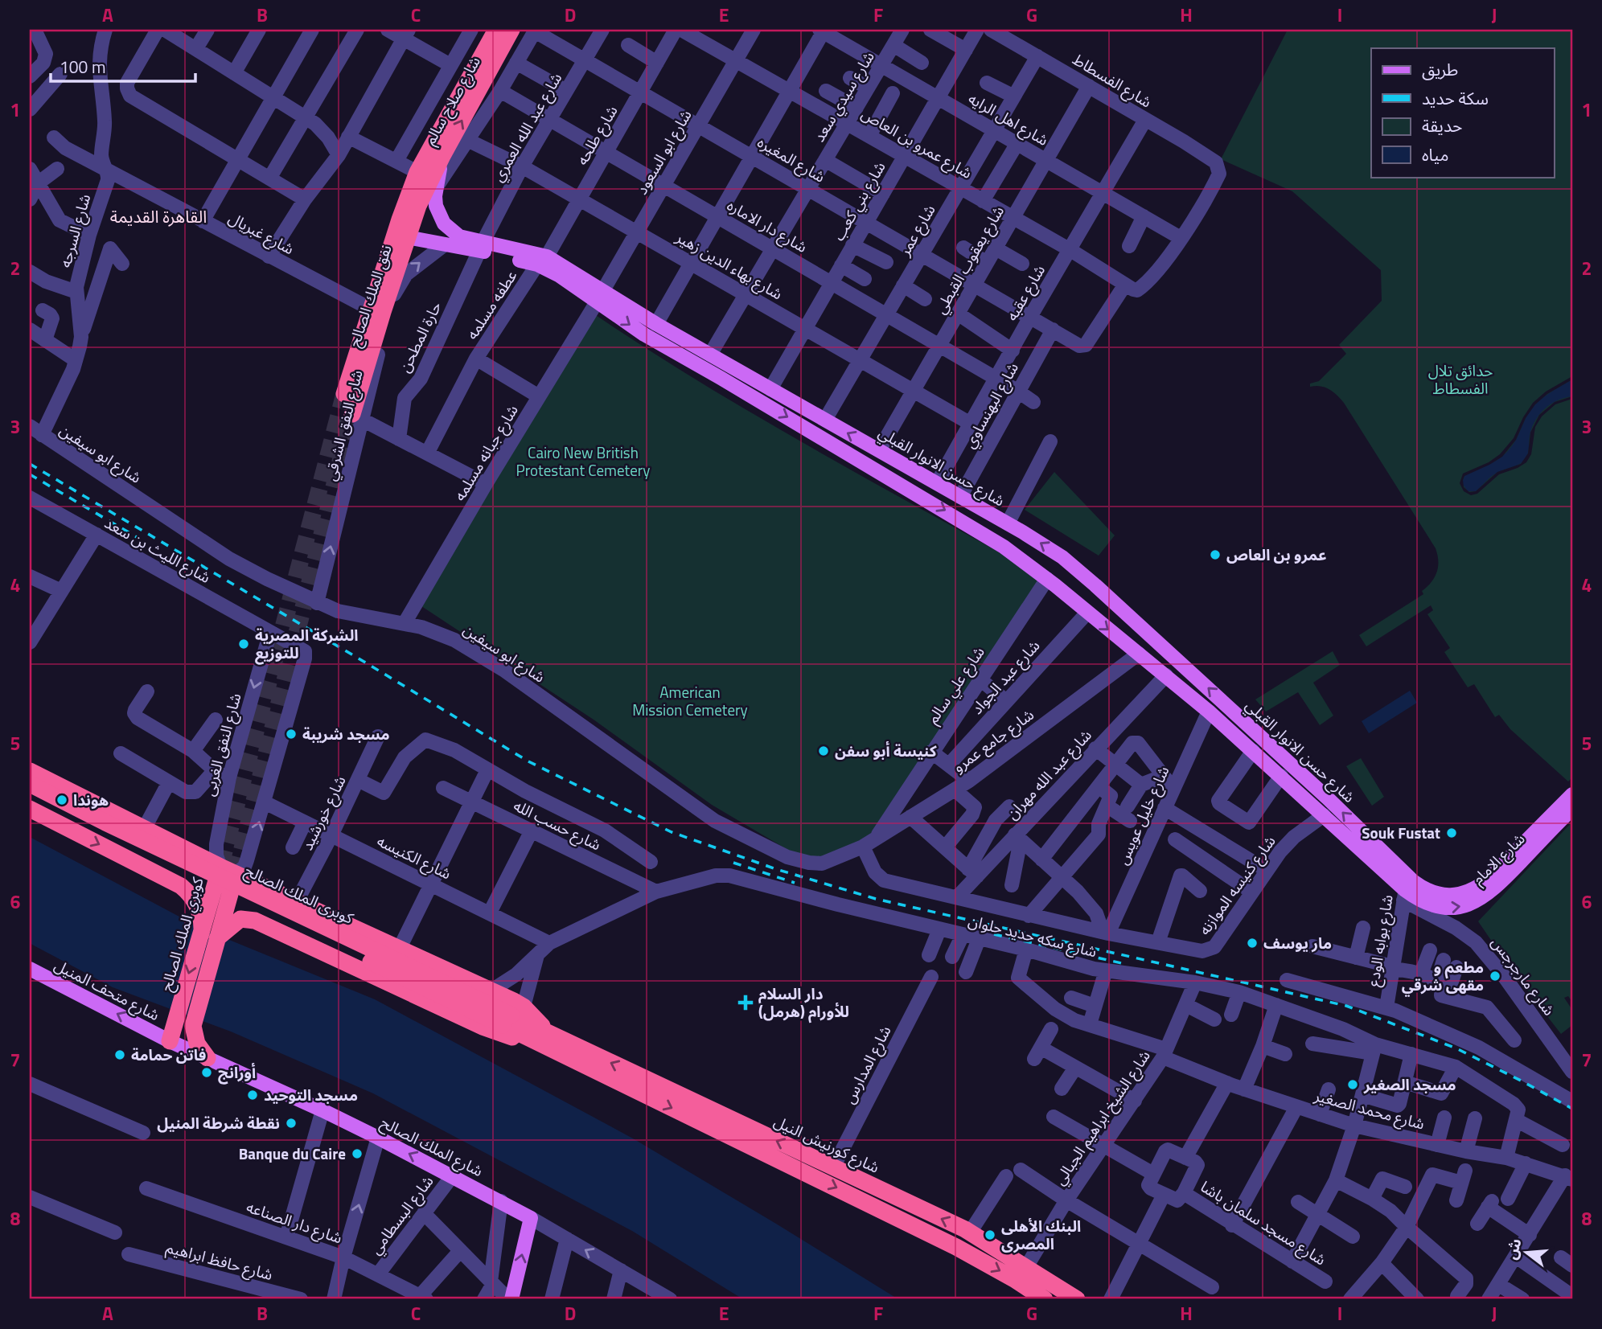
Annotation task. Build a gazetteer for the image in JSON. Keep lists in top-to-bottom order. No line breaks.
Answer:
{"streets":{"highway":["شارع صلاح سالم","نفق الملك الصالح","كوبرى الملك الصالح","كوبري الملك الصالح","شارع كورنيش النيل"],"main road":["شارع حسن الانوار القبلي","شارع الامام","شارع متحف المنيل","شارع الملك الصالح"],"street":["شارع الفسطاط","شارع سيدي سعد","شارع اهل الرايه","شارع عبد الله العمري","شارع طلحه","شارع عمرو بن العاص","شارع ابو السعود","شارع المغيره","شارع بني كعب","شارع دار الاماره","شارع عمر","شارع السرجه","شارع غبريال","شارع يعقوب القبطي","شارع بهاء الدين زهير","شارع عقبه","عطفه مسلمه","حارة المطحن","شارع البهنساوي","شارع النفق الشرقي","شارع جبانه مسلمه","شارع ابو سيفين","شارع الليث بن سعد","شارع عبد الجواد","شارع علي سالم","شارع جامع عمرو","شارع النفق الغربى","شارع عبد الله مهران","شارع خورشيد","شارع خليل عويس","شارع حسب الله","شارع الكنيسه","شارع كنيسه الموازنه","شارع سكه حديد حلوان","شارع بوابه الودع","شارع مارجرجس","شارع المدارس","شارع محمد الصغير","شارع الشيخ ابراهيم الجبالي","شارع البسطامي","شارع دار الصناعه","شارع مسجد سلمان باشا","شارع حافظ ابراهيم"]},"crossings":[["شارع الفسطاط","شارع اهل الرايه"],["شارع الفسطاط","شارع عمر"],["شارع الفسطاط","شارع يعقوب القبطي"],["شارع الفسطاط","شارع عقبه"],["شارع سيدي سعد","شارع اهل الرايه"],["شارع سيدي سعد","شارع عمرو بن العاص"],["شارع سيدي سعد","شارع المغيره"],["شارع سيدي سعد","شارع دار الاماره"],["شارع سيدي سعد","شارع بهاء الدين زهير"],["شارع سيدي سعد","شارع حسن الانوار القبلي"],["شارع صلاح سالم","نفق الملك الصالح"],["شارع صلاح سالم","شارع حسن الانوار القبلي"],["شارع اهل الرايه","شارع بني كعب"],["شارع اهل الرايه","شارع عمر"],["شارع اهل الرايه","شارع يعقوب القبطي"],["شارع اهل الرايه","شارع عقبه"],["شارع عبد الله العمري","شارع المغيره"],["شارع عبد الله العمري","شارع دار الاماره"],["شارع عبد الله العمري","شارع بهاء الدين زهير"],["شارع عبد الله العمري","حارة المطحن"],["شارع عبد الله العمري","شارع حسن الانوار القبلي"],["شارع طلحه","شارع المغيره"],["شارع طلحه","شارع دار الاماره"],["شارع طلحه","شارع بهاء الدين زهير"],["شارع طلحه","عطفه مسلمه"],["شارع طلحه","شارع حسن الانوار القبلي"],["شارع عمرو بن العاص","شارع ابو السعود"],["شارع عمرو بن العاص","شارع المغيره"],["شارع عمرو بن العاص","شارع بني كعب"],["شارع عمرو بن العاص","شارع عمر"],["شارع عمرو بن العاص","شارع يعقوب القبطي"],["شارع عمرو بن العاص","شارع عقبه"],["شارع ابو السعود","شارع المغيره"],["شارع ابو السعود","شارع دار الاماره"],["شارع ابو السعود","شارع بهاء الدين زهير"],["شارع ابو السعود","شارع جبانه مسلمه"],["شارع ابو السعود","شارع حسن الانوار القبلي"],["شارع المغيره","شارع بني كعب"],["شارع المغيره","شارع عمر"],["شارع المغيره","شارع يعقوب القبطي"],["شارع المغيره","شارع عقبه"],["شارع المغيره","شارع البهنساوي"],["شارع بني كعب","شارع دار الاماره"],["شارع بني كعب","شارع بهاء الدين زهير"],["شارع بني كعب","شارع حسن الانوار القبلي"],["شارع دار الاماره","شارع عمر"],["شارع دار الاماره","شارع يعقوب القبطي"],["شارع دار الاماره","شارع عقبه"],["شارع دار الاماره","شارع البهنساوي"],["شارع عمر","شارع بهاء الدين زهير"],["شارع عمر","شارع حسن الانوار القبلي"],["شارع السرجه","شارع غبريال"],["شارع السرجه","شارع ابو سيفين"],["شارع غبريال","نفق الملك الصالح"],["شارع يعقوب القبطي","شارع بهاء الدين زهير"],["شارع يعقوب القبطي","شارع حسن الانوار القبلي"],["شارع بهاء الدين زهير","شارع عقبه"],["شارع عقبه","شارع حسن الانوار القبلي"],["نفق الملك الصالح","شارع النفق الشرقي"],["نفق الملك الصالح","شارع حسن الانوار القبلي"],["عطفه مسلمه","شارع جبانه مسلمه"],["عطفه مسلمه","شارع حسن الانوار القبلي"],["حارة المطحن","شارع حسن الانوار القبلي"],["شارع البهنساوي","شارع حسن الانوار القبلي"],["شارع النفق الشرقي","شارع ابو سيفين"],["شارع جبانه مسلمه","شارع ابو سيفين"],["شارع جبانه مسلمه","شارع حسن الانوار القبلي"],["شارع ابو سيفين","شارع علي سالم"],["شارع ابو سيفين","شارع جامع عمرو"],["شارع ابو سيفين","شارع سكه حديد حلوان"],["شارع حسن الانوار القبلي","شارع عبد الجواد"],["شارع حسن الانوار القبلي","شارع علي سالم"],["شارع حسن الانوار القبلي","شارع جامع عمرو"],["شارع حسن الانوار القبلي","شارع عبد الله مهران"],["شارع حسن الانوار القبلي","شارع خليل عويس"],["شارع حسن الانوار القبلي","شارع الامام"],["شارع حسن الانوار القبلي","شارع كنيسه الموازنه"],["شارع حسن الانوار القبلي","شارع بوابه الودع"],["شارع حسن الانوار القبلي","شارع مارجرجس"],["شارع الليث بن سعد","شارع النفق الغربى"],["شارع الليث بن سعد","شارع الكنيسه"],["شارع علي سالم","شارع جامع عمرو"],["شارع علي سالم","شارع سكه حديد حلوان"],["شارع جامع عمرو","شارع سكه حديد حلوان"],["شارع النفق الغربى","كوبري الملك الصالح"],["شارع عبد الله مهران","شارع سكه حديد حلوان"],["شارع خورشيد","شارع الكنيسه"],["شارع خليل عويس","شارع سكه حديد حلوان"],["شارع حسب الله","شارع سكه حديد حلوان"],["شارع الكنيسه","شارع سكه حديد حلوان"],["شارع الامام","شارع بوابه الودع"],["شارع الامام","شارع مارجرجس"],["شارع كنيسه الموازنه","شارع سكه حديد حلوان"],["كوبرى الملك الصالح","شارع كورنيش النيل"],["كوبري الملك الصالح","شارع متحف المنيل"],["كوبري الملك الصالح","شارع الملك الصالح"],["شارع سكه حديد حلوان","شارع محمد الصغير"],["شارع سكه حديد حلوان","شارع الشيخ ابراهيم الجبالي"],["شارع بوابه الودع","شارع مارجرجس"],["شارع متحف المنيل","شارع الملك الصالح"],["شارع المدارس","شارع كورنيش النيل"],["شارع محمد الصغير","شارع الشيخ ابراهيم الجبالي"],["شارع الشيخ ابراهيم الجبالي","شارع كورنيش النيل"],["شارع الملك الصالح","شارع البسطامي"],["شارع البسطامي","شارع دار الصناعه"]],"one_way":["شارع النفق الشرقي","شارع النفق الغربى","شارع متحف المنيل"],"districts":["القاهرة القديمة"],"parks":["حدائق تلال الفسطاط","Cairo New British Protestant Cemetery","American Mission Cemetery"],"places":{"other":["عمرو بن العاص","الشركة المصرية للتوزيع","مسجد شريبة","كنيسة أبو سفن","هوندا","Souk Fustat","مار يوسف","مطعم و مقهى شرقي","فاتن حمامة","أورانج","مسجد الصغير","مسجد التوحيد","نقطة شرطة المنيل","Banque du Caire","البنك الأهلى المصرى"],"health":["دار السلام للأورام (هرمل)"]},"legend":["طريق","سكة حديد","حديقة","مياه"],"scale_bar":"100 m","north":"left","grid":{"columns":["A","B","C","D","E","F","G","H","I","J"],"rows":["1","2","3","4","5","6","7","8"]}}
